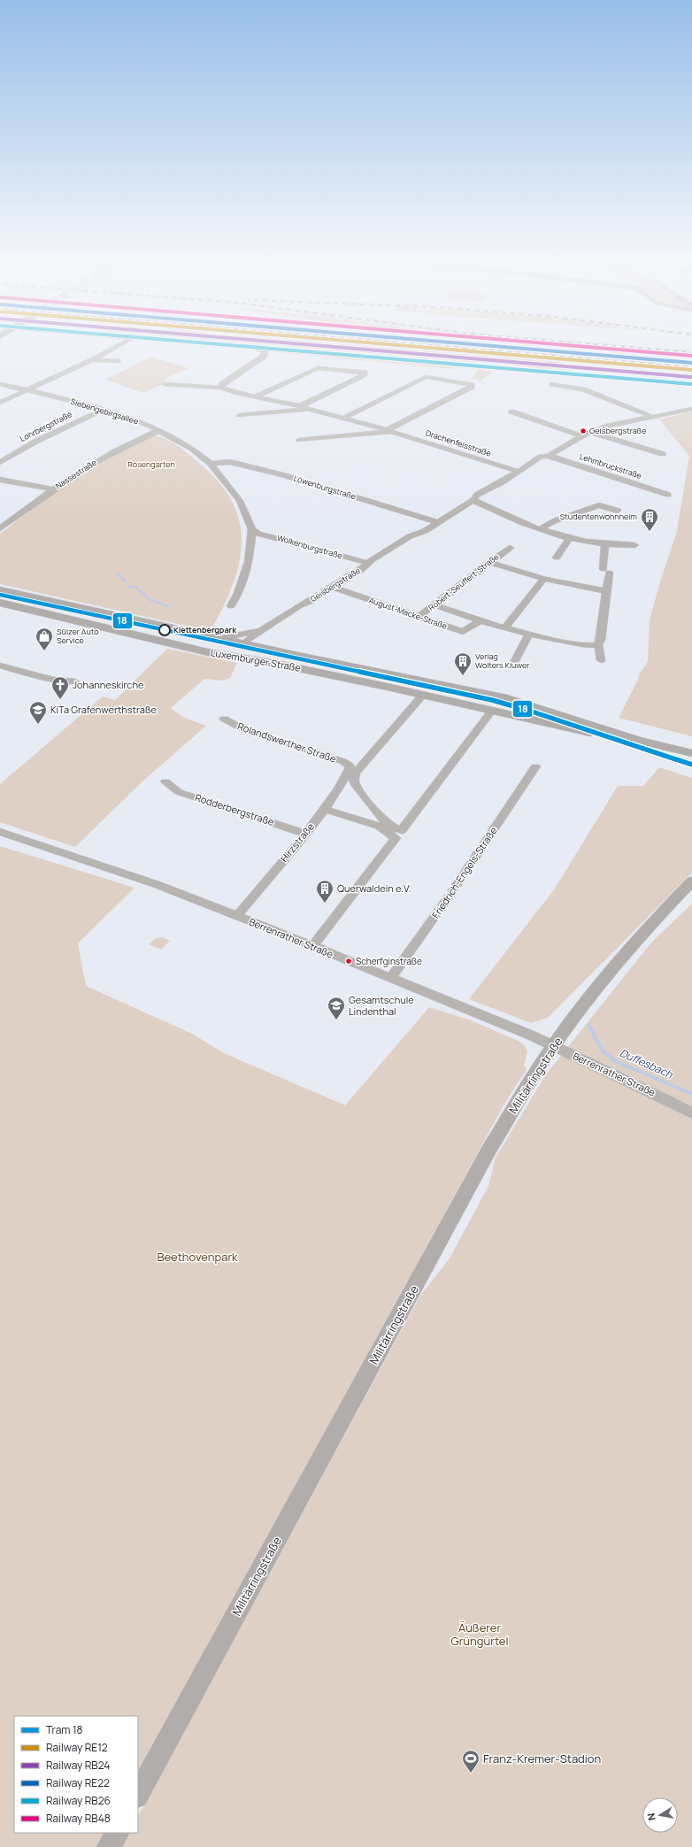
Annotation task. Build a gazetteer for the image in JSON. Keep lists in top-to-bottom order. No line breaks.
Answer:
{"streets":{"main road":["Luxemburger Straße","Militärringstraße"],"street":["Siebengebirgsallee","Lohrbergstraße","Drachenfelsstraße","Lehmbruckstraße","Nassestraße","Löwenburgstraße","Wolkenburgstraße","Robert-Seuffert-Straße","Geisbergstraße","August-Macke-Straße","Rolandswerther Straße","Rodderbergstraße","Hirzstraße","Friedrich-Engels-Straße","Berrenrather Straße"]},"crossings":[["Siebengebirgsallee","Lohrbergstraße"],["Siebengebirgsallee","Nassestraße"],["Siebengebirgsallee","Löwenburgstraße"],["Siebengebirgsallee","Wolkenburgstraße"],["Drachenfelsstraße","Geisbergstraße"],["Lehmbruckstraße","Geisbergstraße"],["Löwenburgstraße","Geisbergstraße"],["Wolkenburgstraße","Geisbergstraße"],["Robert-Seuffert-Straße","August-Macke-Straße"],["Geisbergstraße","August-Macke-Straße"],["Geisbergstraße","Luxemburger Straße"],["Luxemburger Straße","Hirzstraße"],["Rolandswerther Straße","Hirzstraße"],["Rodderbergstraße","Hirzstraße"],["Hirzstraße","Berrenrather Straße"],["Friedrich-Engels-Straße","Berrenrather Straße"],["Berrenrather Straße","Militärringstraße"]],"water":["Duffesbach"],"parks":["Rosengarten","Beethovenpark","Äußerer Grüngürtel"],"places":{"other":["Geisbergstraße","Klettenbergpark","Scherfginstraße"],"building":["Studentenwohnheim","Verlag Wolters Kluwer","Querwaldein e.V."],"shop":["Sülzer Auto Service"],"church":["Johanneskirche"],"school or university":["KiTa Grafenwerthstraße","Gesamtschule Lindenthal"],"sports":["Franz-Kremer-Stadion"]},"lines":["rail line RE12","rail line RB24","rail line RE22","rail line RB26","rail line RB48","tram line 18"],"legend":["Tram 18","Railway RE12","Railway RB24","Railway RE22","Railway RB26","Railway RB48"],"north":"left"}
